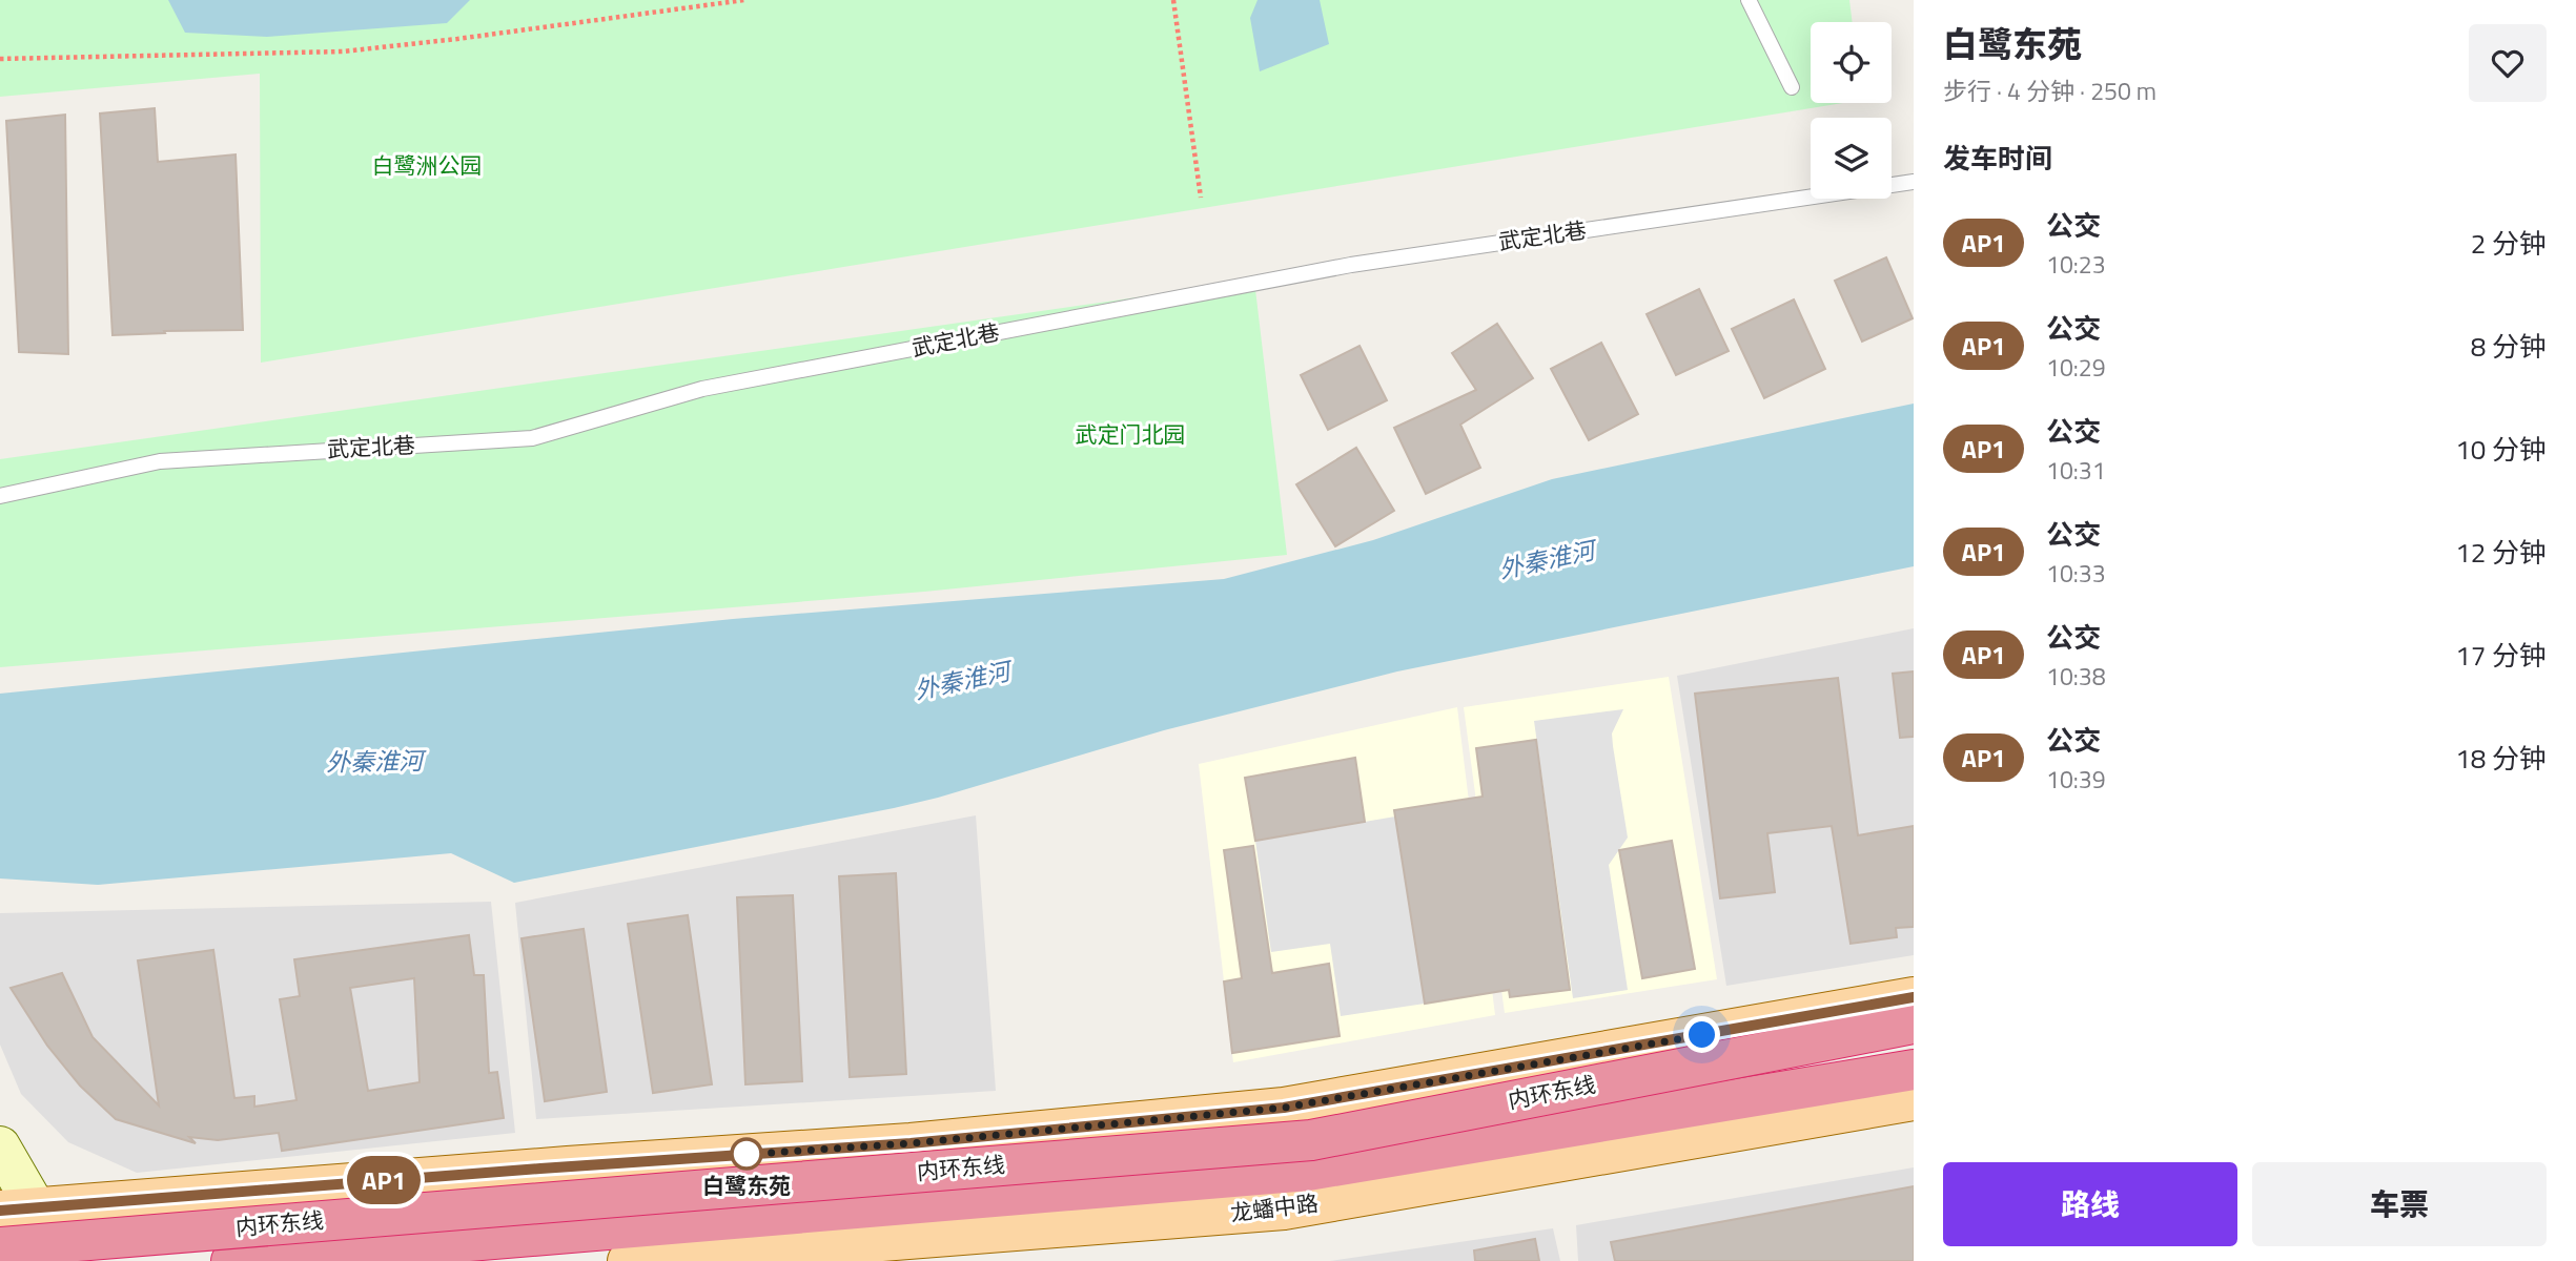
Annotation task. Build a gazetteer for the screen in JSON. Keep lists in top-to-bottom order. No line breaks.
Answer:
{"streets":{"highway":["内环东线"],"main road":["龙蟠中路"],"lane":["武定北巷"]},"water":["外秦淮河"],"parks":["白鹭洲公园","武定门北园"],"places":["白鹭东苑"],"lines":["bus line AP1"],"page":{"on_map":"AP1","heading":[["白鹭东苑","步行 · 4 分钟 · 250 m"],"发车时间"],"list":[{"mark":"AP1","name":"公交","note":"10:23","value":"2 分钟"},{"mark":"AP1","name":"公交","note":"10:29","value":"8 分钟"},{"mark":"AP1","name":"公交","note":"10:31","value":"10 分钟"},{"mark":"AP1","name":"公交","note":"10:33","value":"12 分钟"},{"mark":"AP1","name":"公交","note":"10:38","value":"17 分钟"},{"mark":"AP1","name":"公交","note":"10:39","value":"18 分钟"}],"buttons":["路线","车票"]}}
